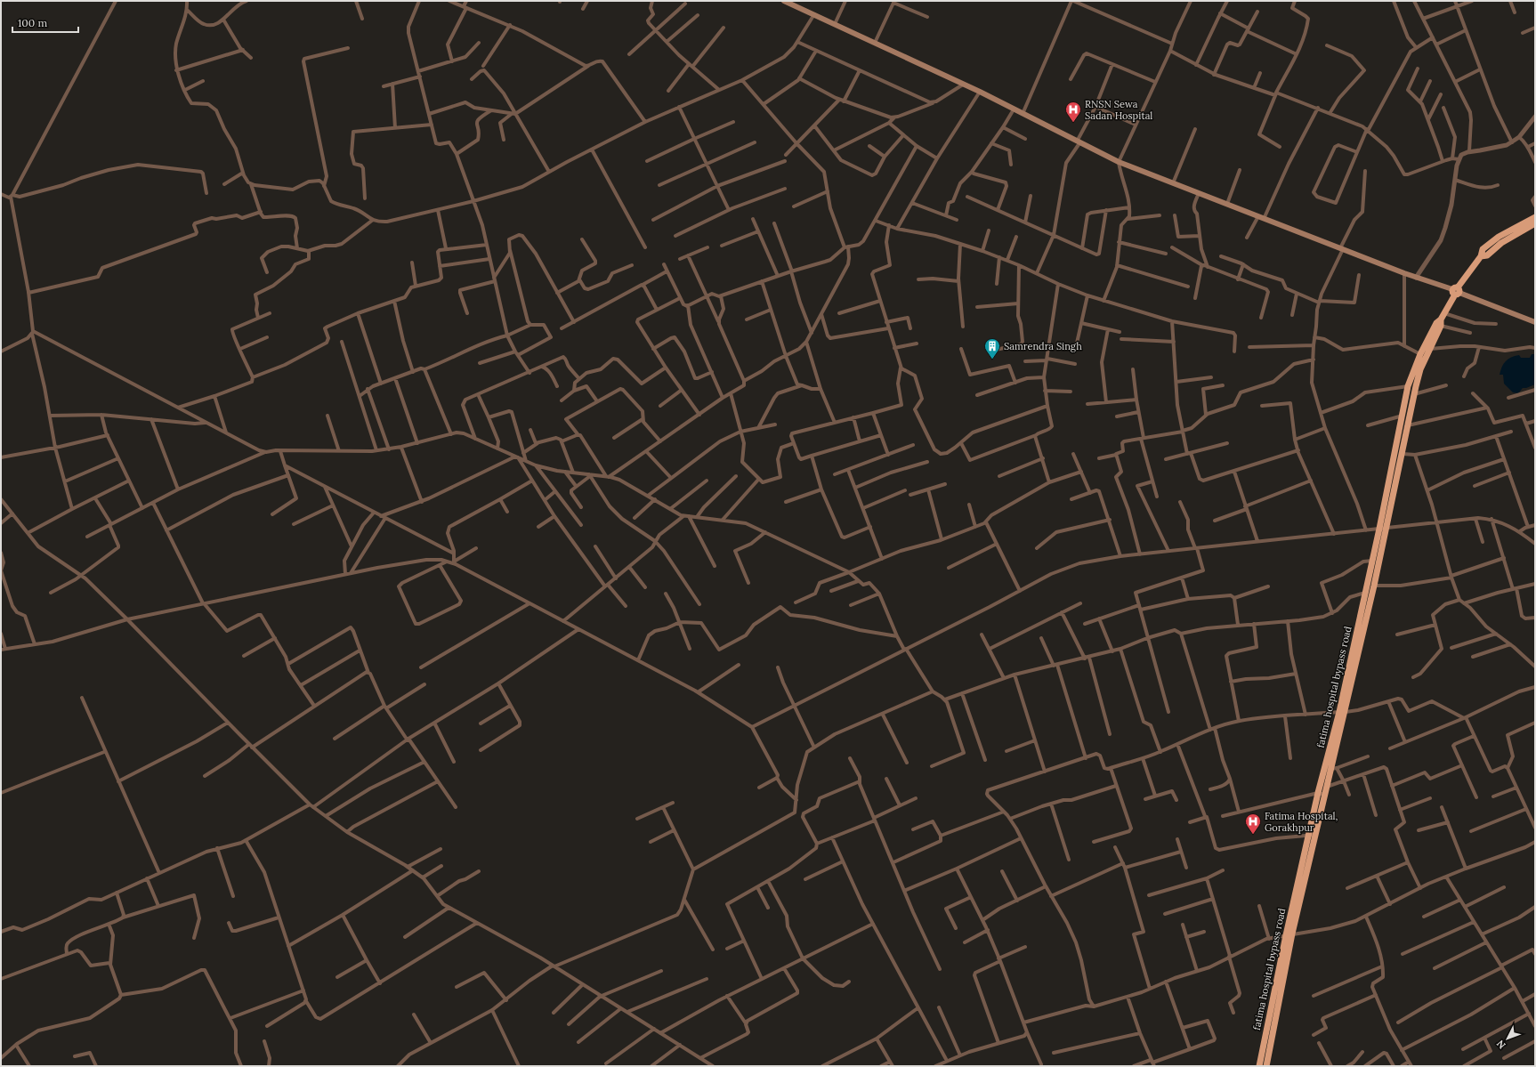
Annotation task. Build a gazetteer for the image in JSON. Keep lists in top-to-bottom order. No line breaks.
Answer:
{"streets":{"highway":["fatima hospital bypass road"]},"places":{"hospital":["RNSN Sewa Sadan Hospital","Fatima Hospital, Gorakhpur"],"building":["Samrendra Singh"]},"scale_bar":"100 m","north":"bottom left"}
